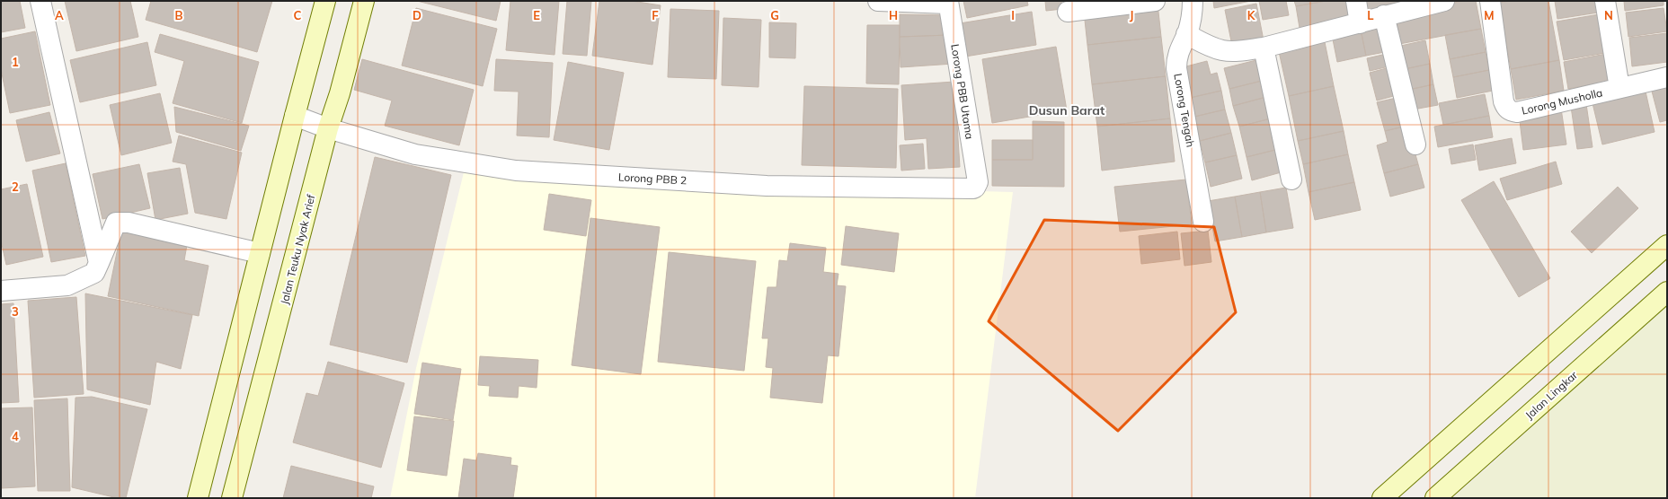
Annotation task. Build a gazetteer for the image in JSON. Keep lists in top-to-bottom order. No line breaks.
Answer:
{"streets":{"main road":["Jalan Teuku Nyak Arief","Jalan Lingkar"],"street":["Lorong PBB Utama","Lorong Musholla","Lorong Tengah","Lorong PBB 2"]},"crossings":[["Lorong PBB Utama","Lorong PBB 2"],["Lorong PBB 2","Jalan Teuku Nyak Arief"]],"districts":["Dusun Barat"],"grid":{"columns":["A","B","C","D","E","F","G","H","I","J","K","L","M","N"],"rows":["1","2","3","4"]}}
